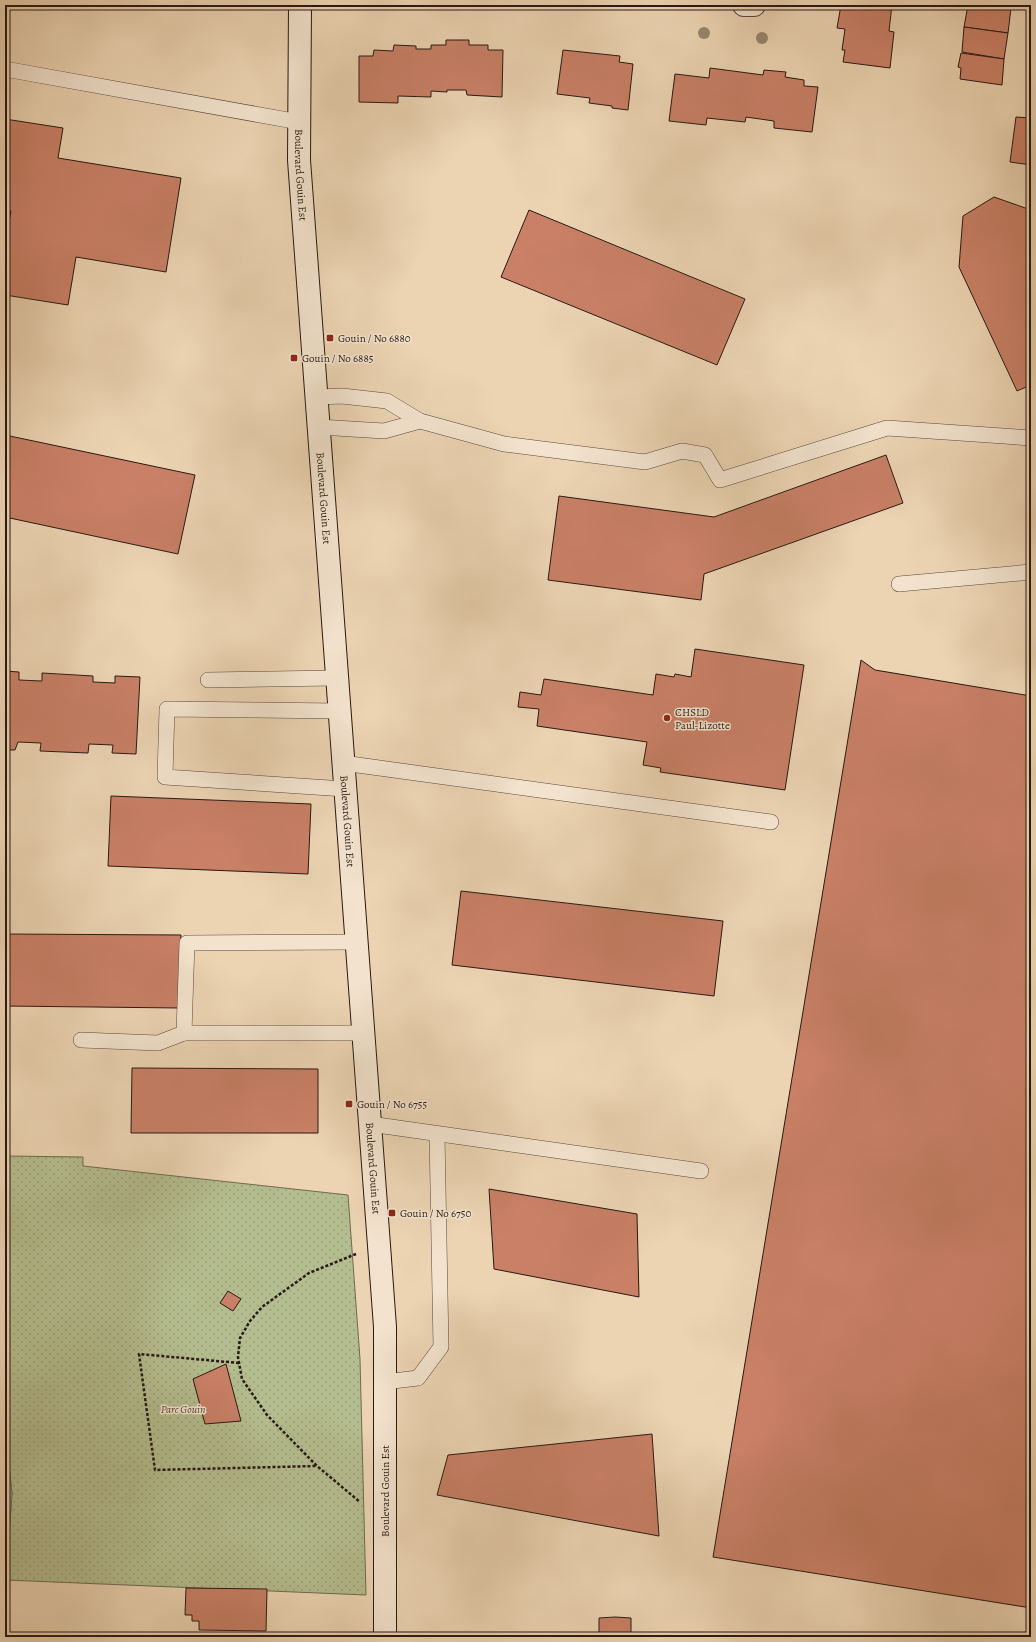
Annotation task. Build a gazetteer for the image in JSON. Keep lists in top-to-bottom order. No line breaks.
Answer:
{"streets":{"street":["Boulevard Gouin Est"]},"parks":["Parc Gouin"],"places":{"transit":["Gouin / No 6880","Gouin / No 6885","Gouin / No 6755","Gouin / No 6750"],"other":["CHSLD Paul-Lizotte"]}}
